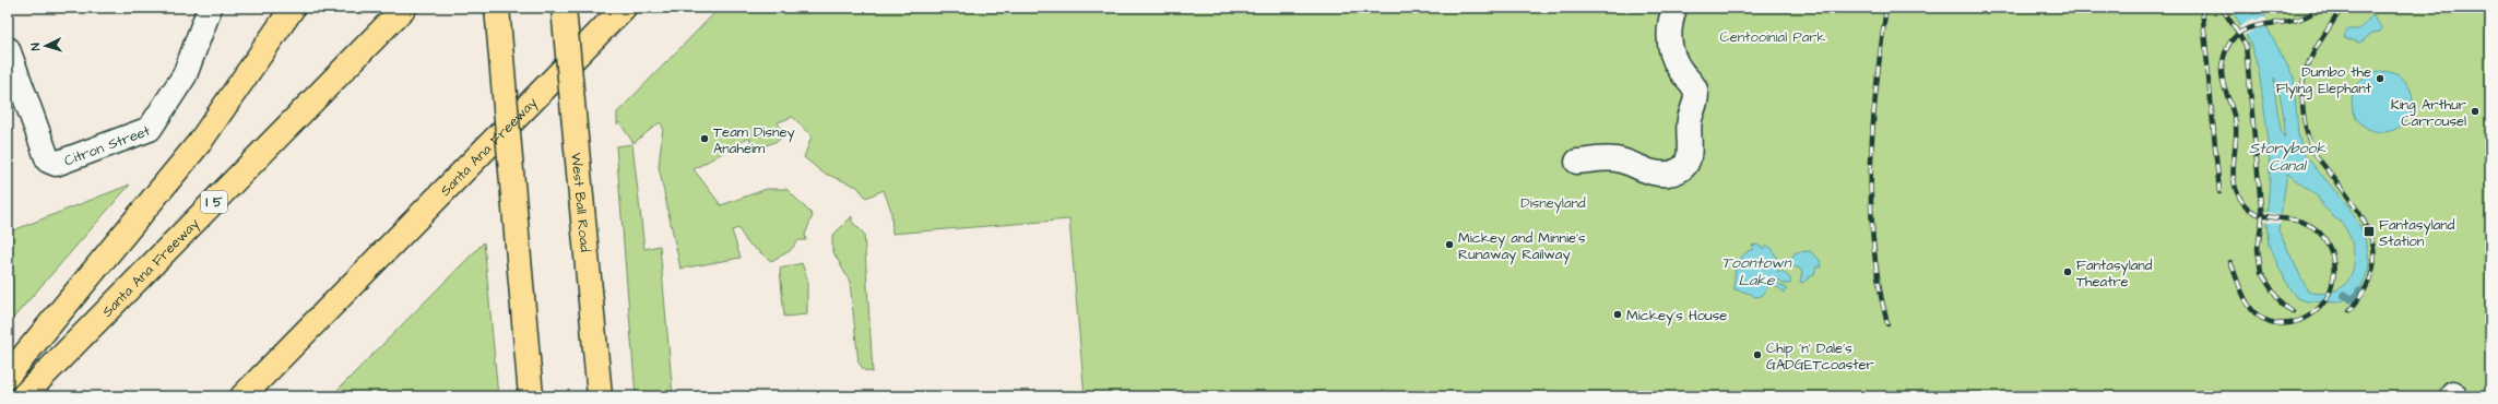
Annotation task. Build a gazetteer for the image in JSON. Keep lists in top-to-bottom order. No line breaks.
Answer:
{"streets":{"main road":["Santa Ana Freeway","I 5","West Ball Road"],"street":["Citron Street"]},"water":["Storybook Canal","Toontown Lake"],"parks":["Centooinial Park","Disneyland"],"places":{"other":["Dumbo the Flying Elephant","King Arthur Carrousel","Team Disney Anaheim","Mickey and Minnie's Runaway Railway","Fantasyland Theatre","Mickey's House","Chip ‘n’ Dale’s GADGETcoaster"],"transit":["Fantasyland Station"]},"north":"left"}
